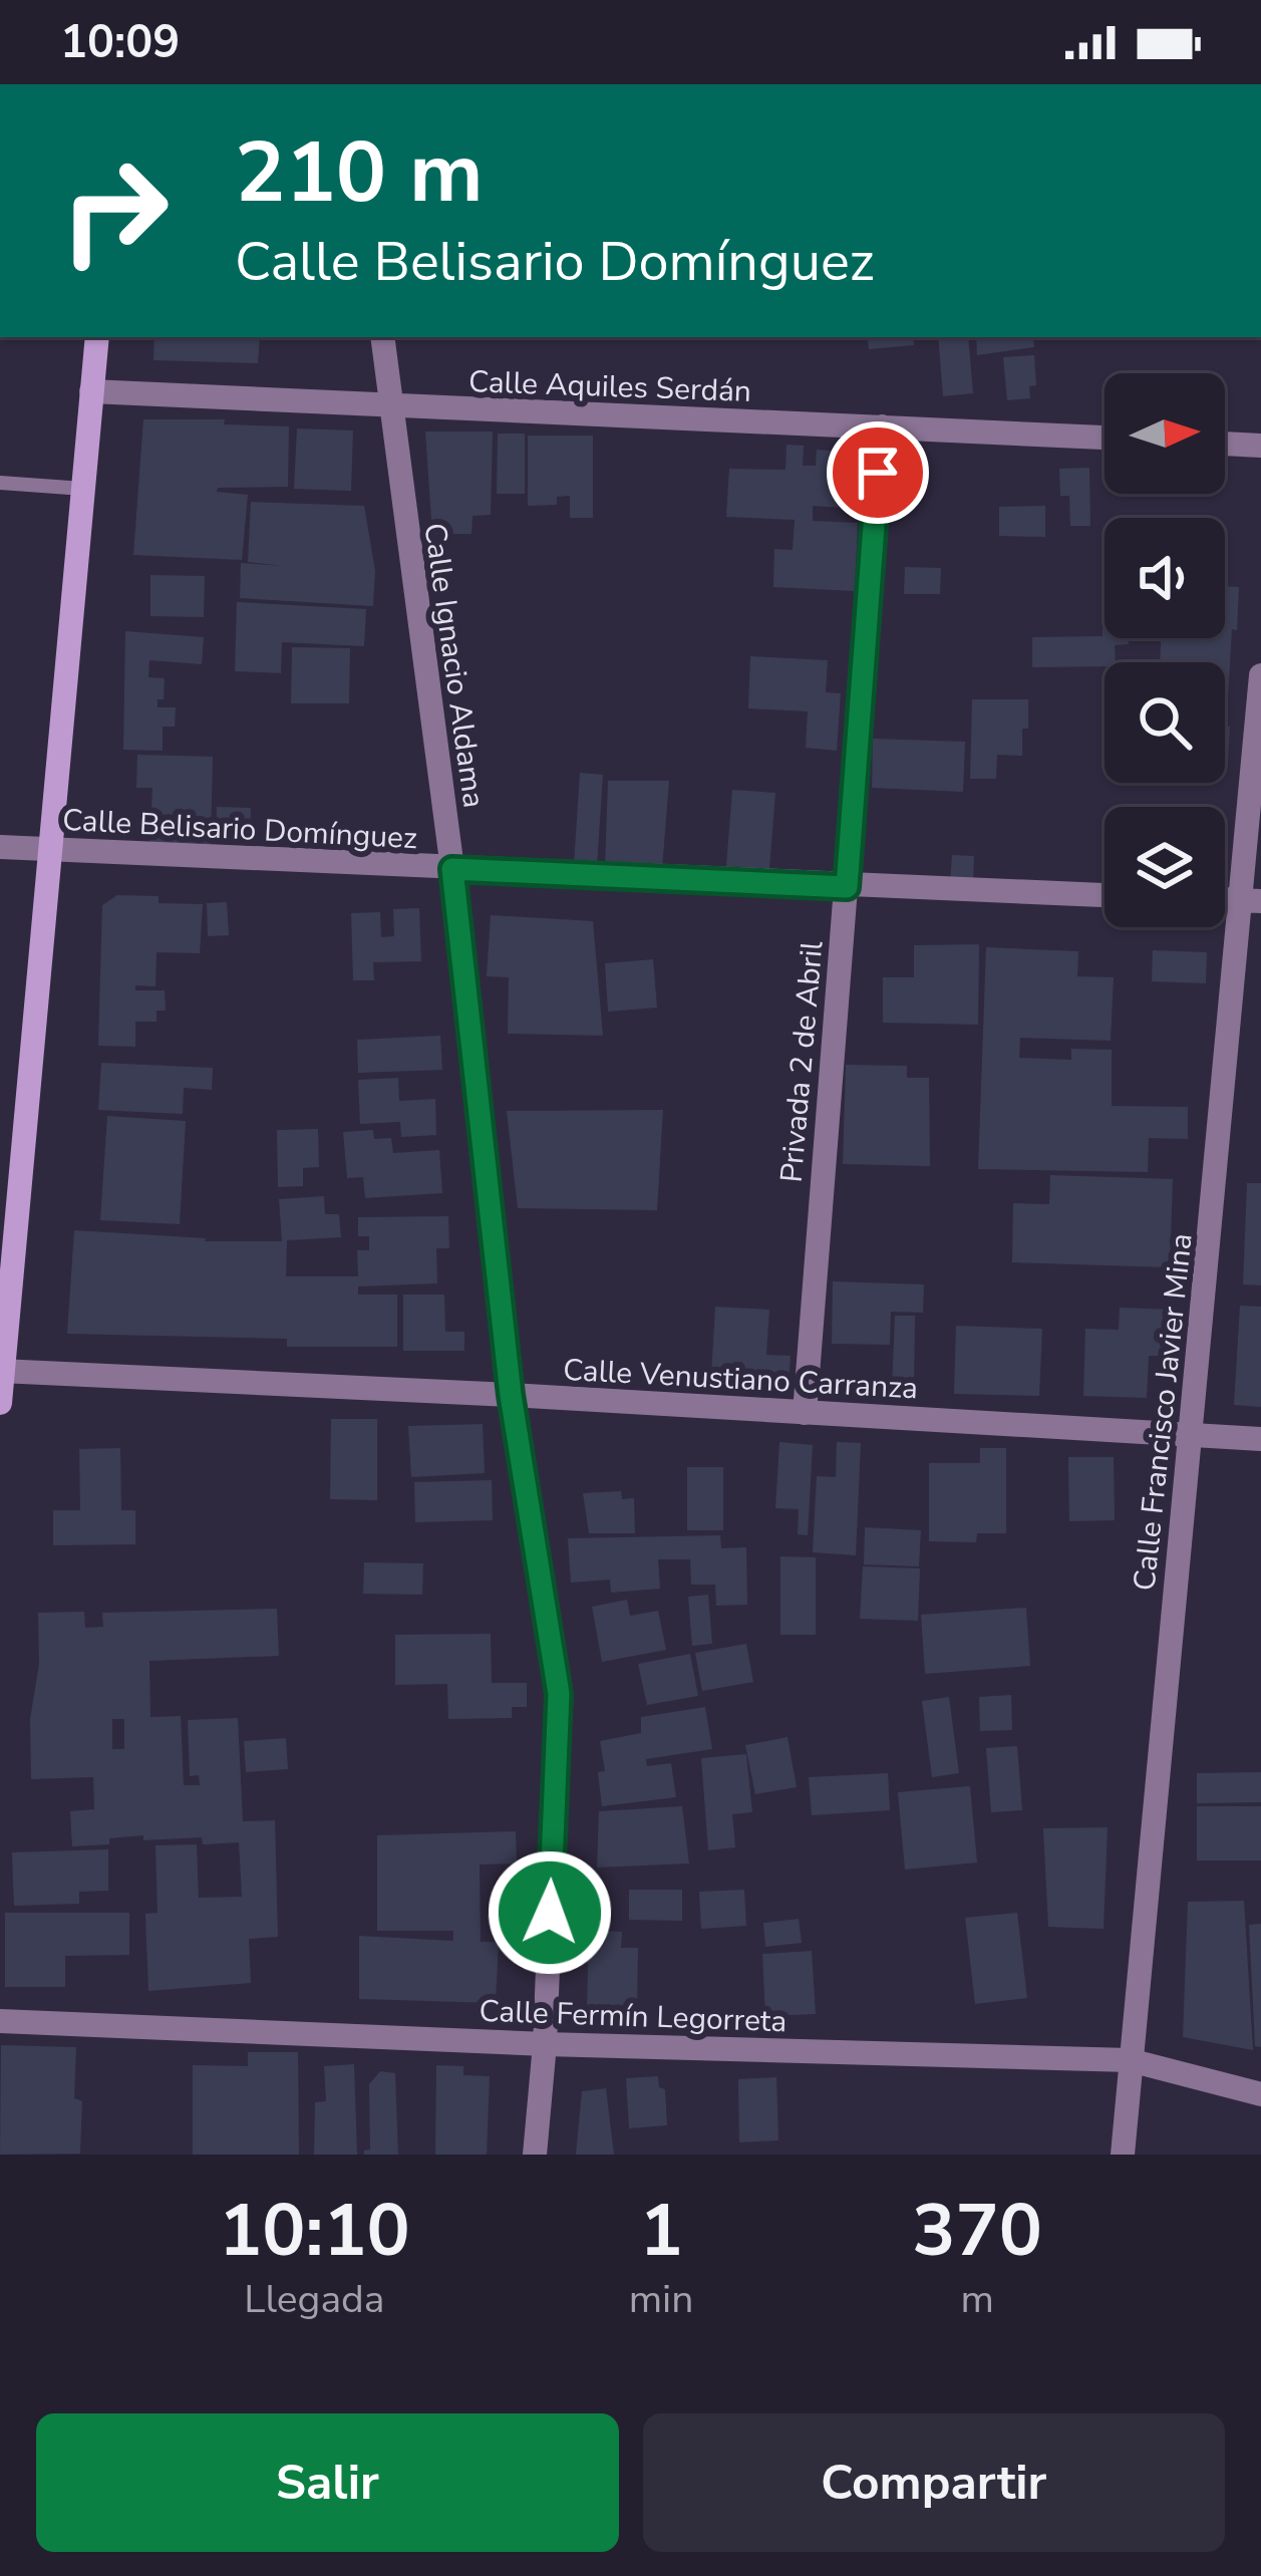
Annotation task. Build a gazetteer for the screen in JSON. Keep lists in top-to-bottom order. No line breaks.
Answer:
{"streets":{"street":["Calle Aquiles Serdán","Calle Ignacio Aldama","Calle Belisario Domínguez","Privada 2 de Abril","Calle Venustiano Carranza","Calle Francisco Javier Mina","Calle Fermín Legorreta"]},"crossings":[["Calle Aquiles Serdán","Calle Ignacio Aldama"],["Calle Aquiles Serdán","Privada 2 de Abril"],["Calle Ignacio Aldama","Calle Belisario Domínguez"],["Calle Ignacio Aldama","Calle Venustiano Carranza"],["Calle Ignacio Aldama","Calle Fermín Legorreta"],["Calle Belisario Domínguez","Privada 2 de Abril"],["Privada 2 de Abril","Calle Venustiano Carranza"],["Calle Venustiano Carranza","Calle Francisco Javier Mina"],["Calle Francisco Javier Mina","Calle Fermín Legorreta"]],"north":"right","page":{"status":"10:09","turn":["210 m","Calle Belisario Domínguez"],"eta":["10:10","Llegada","1","min","370","m"],"buttons":["Salir","Compartir"]}}
